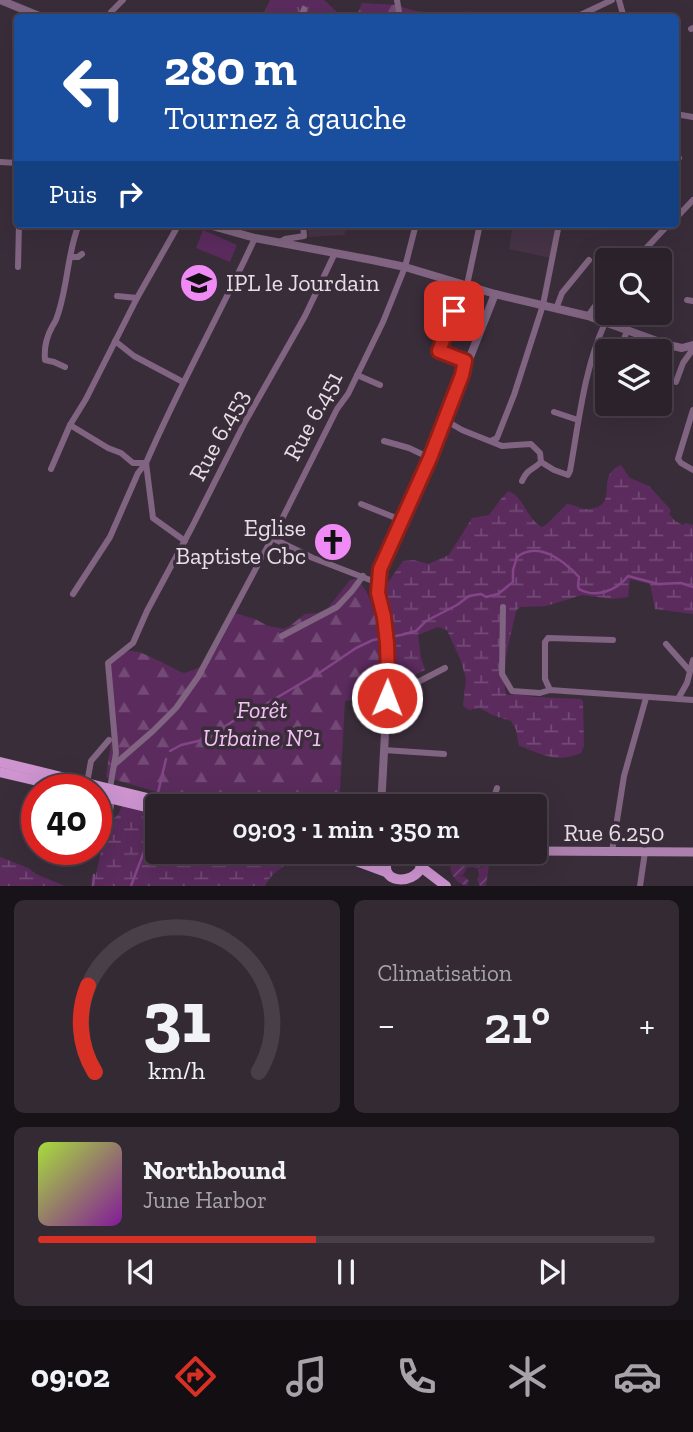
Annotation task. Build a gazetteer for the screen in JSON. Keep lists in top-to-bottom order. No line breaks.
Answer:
{"streets":{"main road":["Rue 6.250"],"street":["Rue 6.451","Rue 6.453"]},"crossings":[["Rue 6.451","Rue 6.453"]],"parks":["Forêt Urbaine N°1"],"places":{"school or university":["IPL le Jourdain"],"church":["Eglise Baptiste Cbc"]},"page":{"turn":["280 m","Tournez à gauche"],"then":"Puis","limit":"40","trip":"09:03 · 1 min · 350 m","tile":"Climatisation","heat":["−","21°","+"],"song":["Northbound","June Harbor"],"tabs":"09:02","gauge":["31","km/h"]}}
